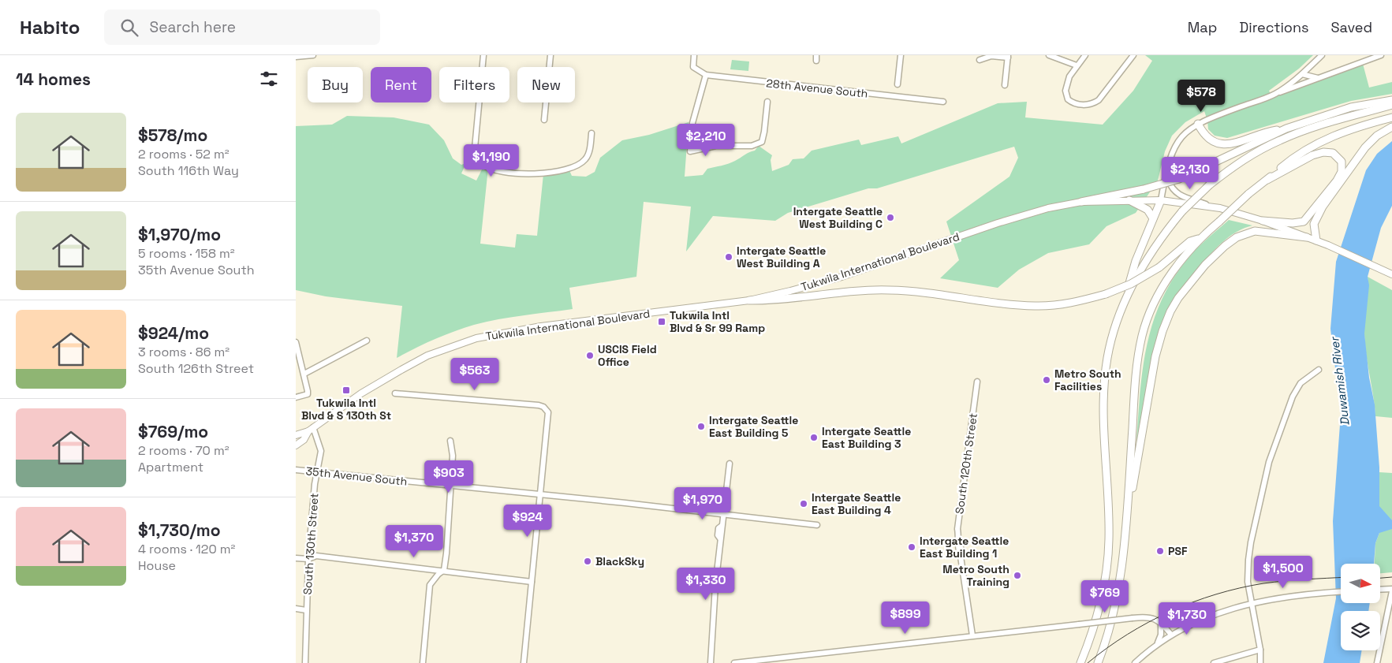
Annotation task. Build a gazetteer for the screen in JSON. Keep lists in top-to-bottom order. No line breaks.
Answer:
{"streets":{"main road":["Tukwila International Boulevard"],"street":["28th Avenue South","South 120th Street","35th Avenue South","South 130th Street"]},"crossings":[["Tukwila International Boulevard","South 130th Street"],["35th Avenue South","South 130th Street"]],"water":["Duwamish River"],"places":{"other":["Intergate Seattle West Building C","Intergate Seattle West Building A","USCIS Field Office","Metro South Facilities","Intergate Seattle East Building 5","Intergate Seattle East Building 3","Intergate Seattle East Building 4","Intergate Seattle East Building 1","PSF","BlackSky","Metro South Training"],"transit":["Tukwila Intl Blvd & Sr 99 Ramp","Tukwila Intl Blvd & S 130th St"]},"north":"right","page":{"header":"Habito","search":"Search here","nav":["Map","Directions","Saved"],"heading":"14 homes","chip":["Buy","Rent","Filters","New"],"price":["$578","$2,210","$1,190","$2,130","$563","$903","$1,970","$924","$1,370","$1,500","$1,330","$769","$899","$1,730"],"list":[{"name":"$578/mo","note":"2 rooms · 52 m² · South 116th Way"},{"name":"$1,970/mo","note":"5 rooms · 158 m² · 35th Avenue South"},{"name":"$924/mo","note":"3 rooms · 86 m² · South 126th Street"},{"name":"$769/mo","note":"2 rooms · 70 m² · Apartment"},{"name":"$1,730/mo","note":"4 rooms · 120 m² · House"}]}}
